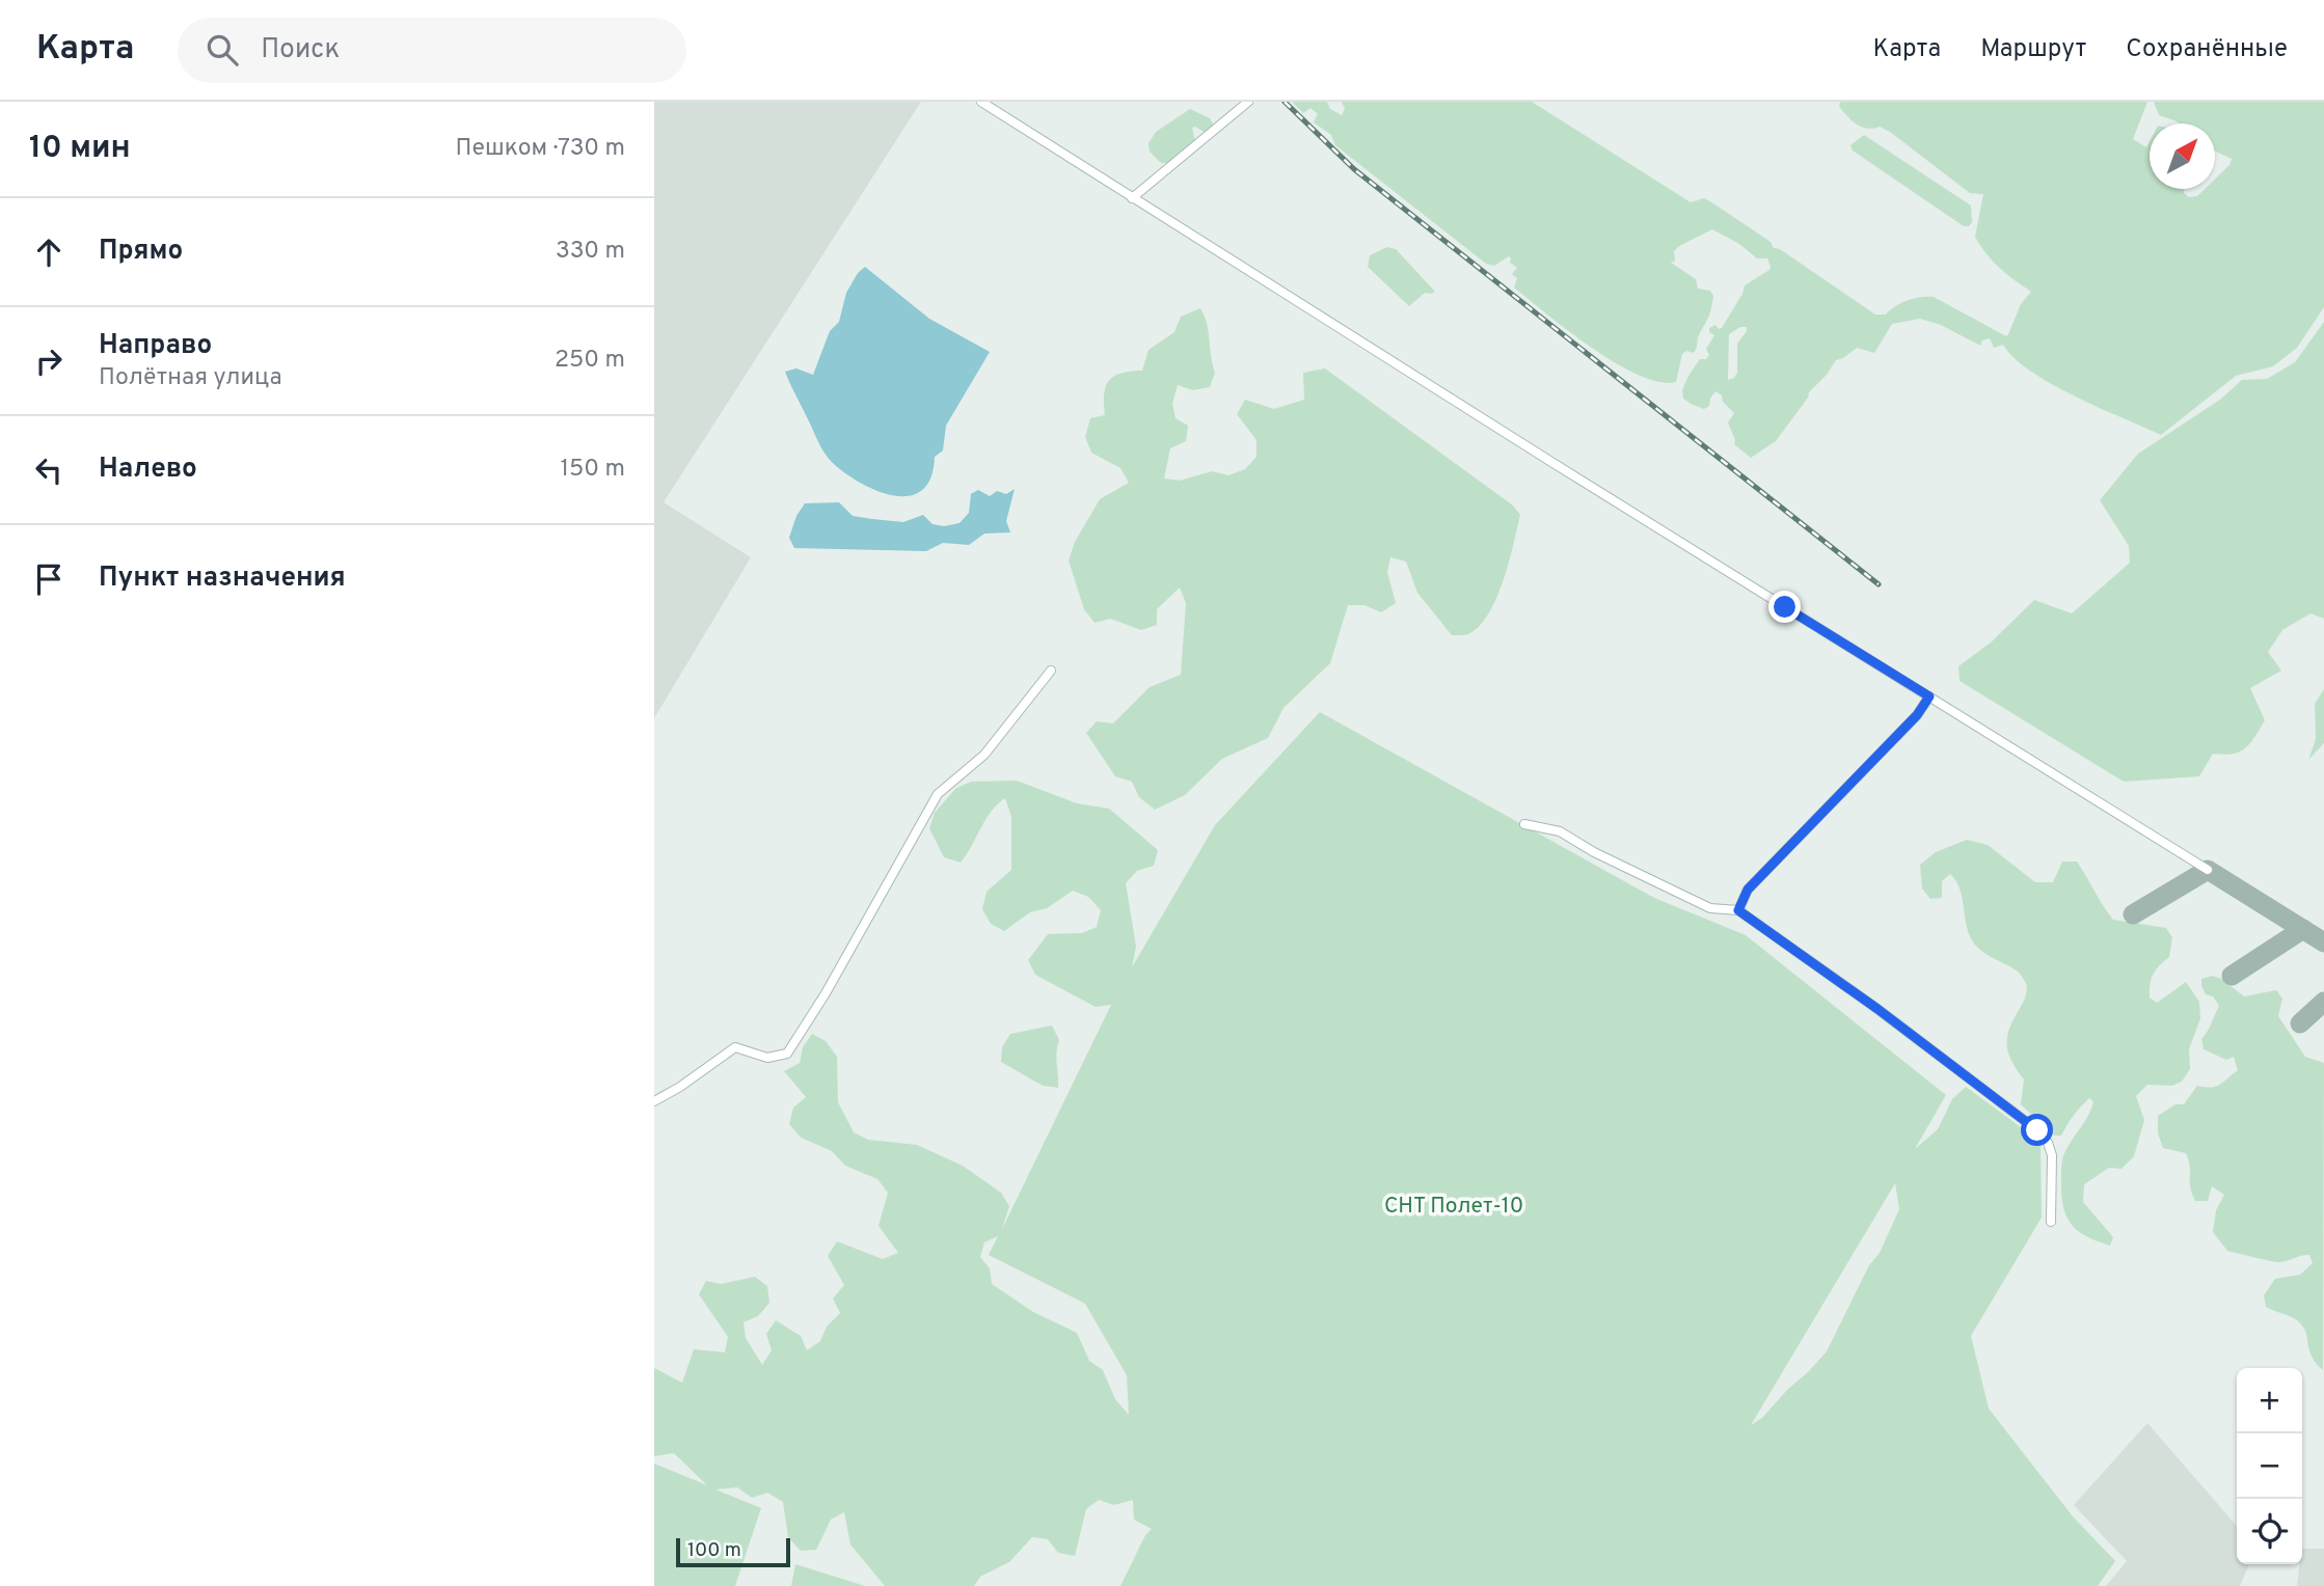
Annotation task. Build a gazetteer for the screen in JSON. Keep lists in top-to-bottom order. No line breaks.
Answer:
{"parks":["СНТ Полет-10"],"scale_bar":"100 m","north":"top right","page":{"header":"Карта","search":"Поиск","nav":["Карта","Маршрут","Сохранённые"],"heading":["10 мин","Пешком · 730 m"],"list":[["Прямо","330 m"],["Направо","Полётная улица","250 m"],["Налево","150 m"],"Пункт назначения"],"map_buttons":["+","−"],"scale":"100 m"}}
